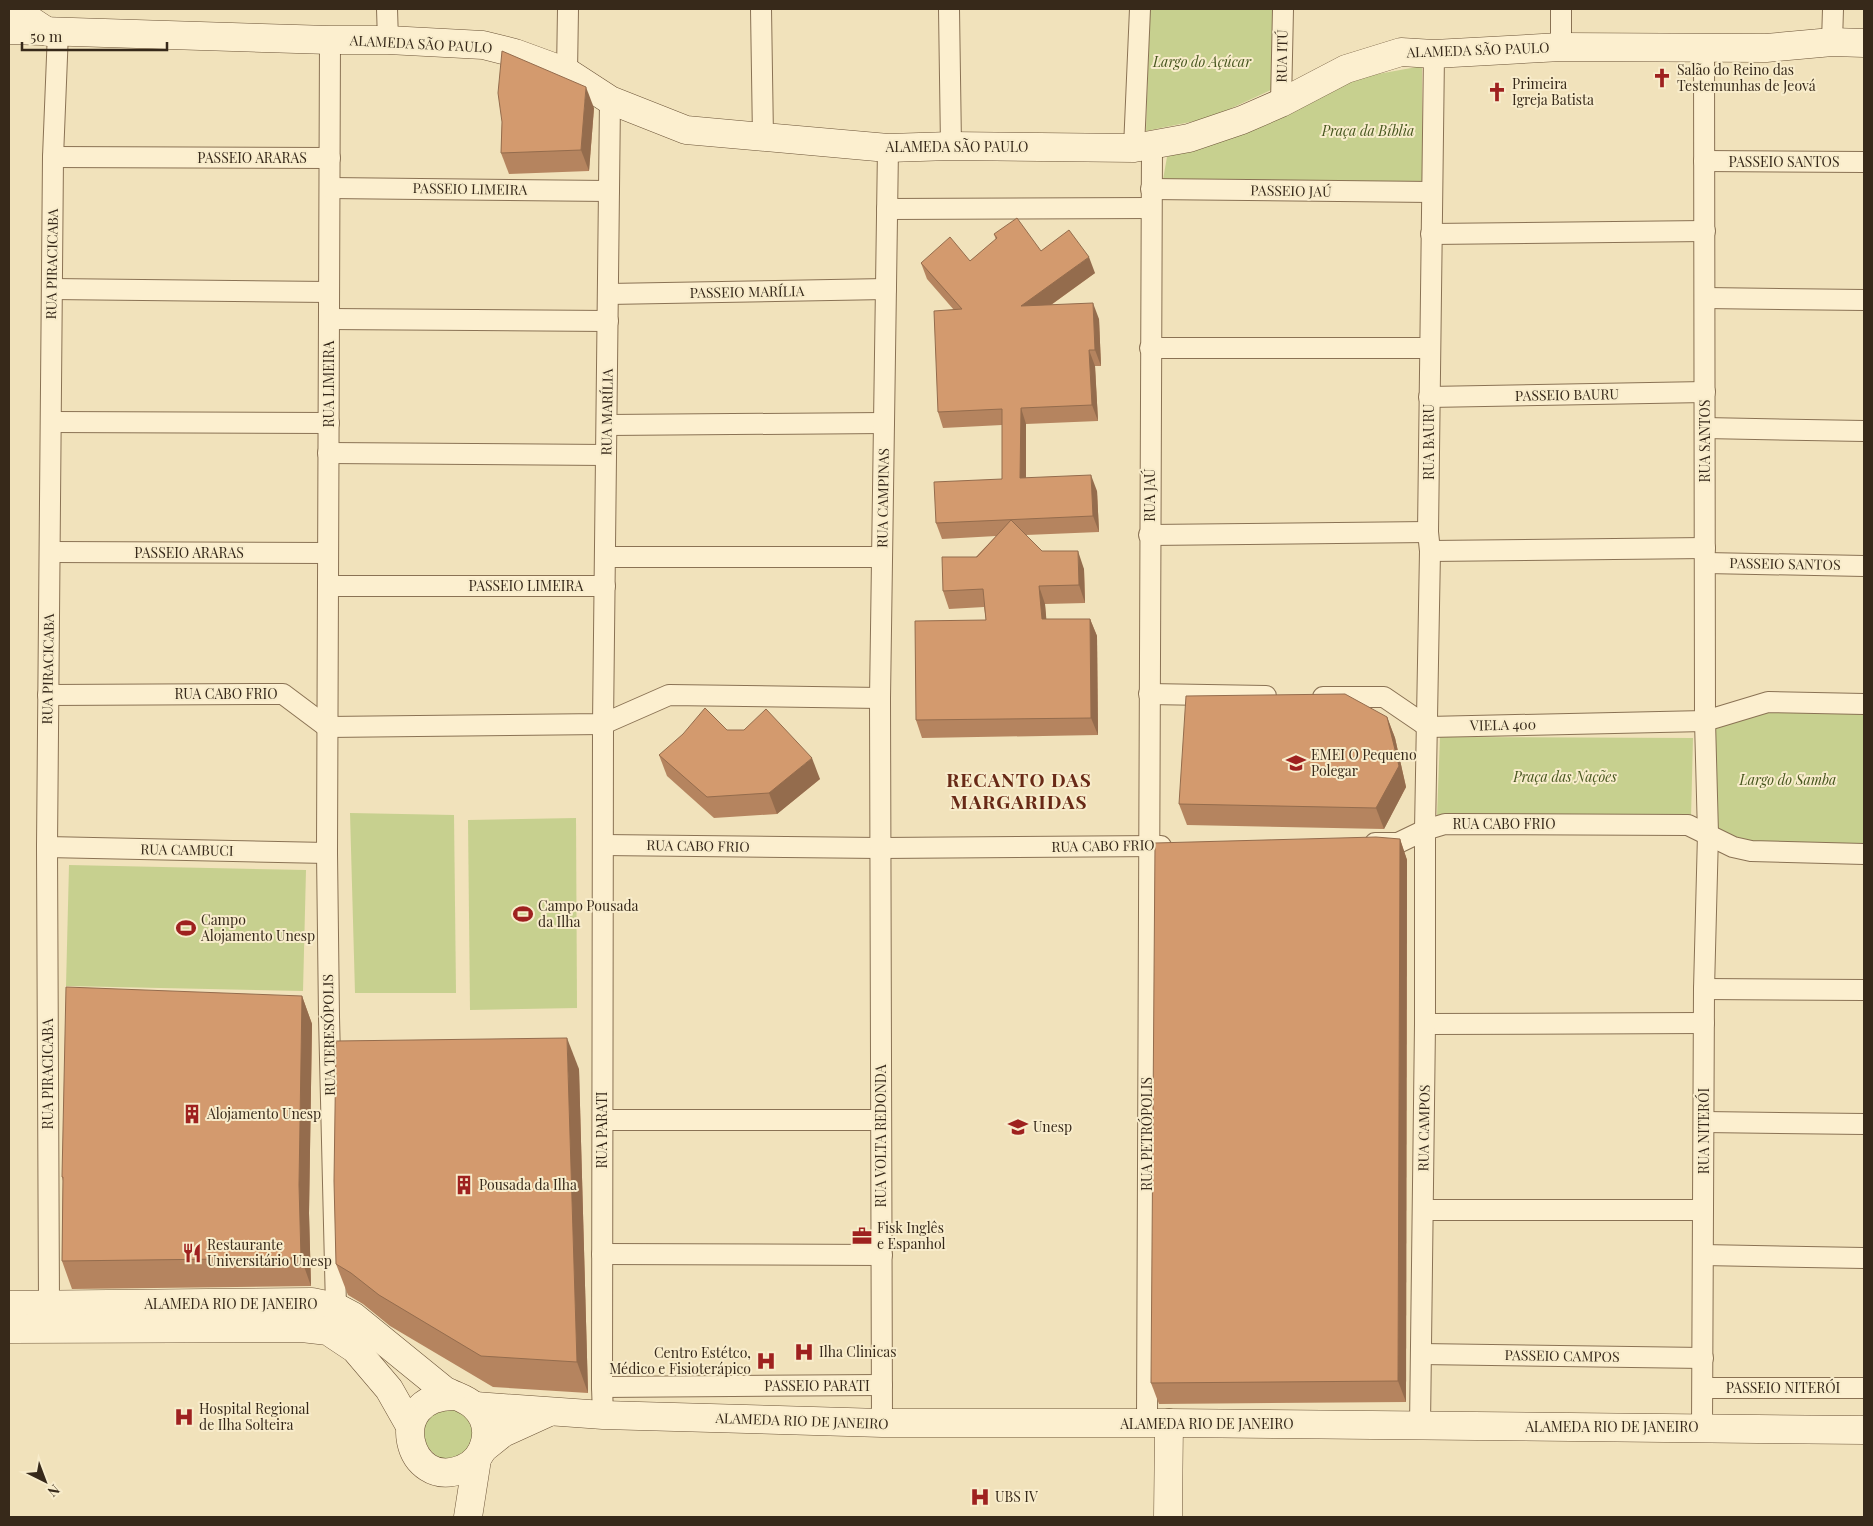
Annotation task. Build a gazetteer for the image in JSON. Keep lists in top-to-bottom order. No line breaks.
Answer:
{"streets":{"street":["ALAMEDA SÃO PAULO","RUA ITÚ","PASSEIO ARARAS","PASSEIO SANTOS","PASSEIO LIMEIRA","PASSEIO JAÚ","RUA PIRACICABA","PASSEIO MARÍLIA","RUA LIMEIRA","PASSEIO BAURU","RUA MARÍLIA","RUA SANTOS","RUA BAURU","RUA JAÚ","RUA CAMPINAS","RUA CABO FRIO","VIELA 400","RUA CAMBUCI","RUA TERESÓPOLIS","RUA CAMPOS","RUA PARATI","RUA NITERÓI","RUA PETRÓPOLIS","RUA VOLTA REDONDA","ALAMEDA RIO DE JANEIRO","PASSEIO CAMPOS","PASSEIO PARATI","PASSEIO NITERÓI"]},"crossings":[["ALAMEDA SÃO PAULO","RUA ITÚ"],["ALAMEDA SÃO PAULO","RUA PIRACICABA"],["ALAMEDA SÃO PAULO","RUA LIMEIRA"],["ALAMEDA SÃO PAULO","RUA MARÍLIA"],["ALAMEDA SÃO PAULO","RUA SANTOS"],["ALAMEDA SÃO PAULO","RUA BAURU"],["ALAMEDA SÃO PAULO","RUA JAÚ"],["ALAMEDA SÃO PAULO","RUA CAMPINAS"],["PASSEIO ARARAS","RUA PIRACICABA"],["PASSEIO ARARAS","RUA LIMEIRA"],["PASSEIO SANTOS","RUA SANTOS"],["PASSEIO LIMEIRA","RUA LIMEIRA"],["PASSEIO LIMEIRA","RUA MARÍLIA"],["PASSEIO JAÚ","RUA BAURU"],["PASSEIO JAÚ","RUA JAÚ"],["PASSEIO JAÚ","RUA CAMPINAS"],["RUA PIRACICABA","RUA CABO FRIO"],["RUA PIRACICABA","RUA CAMBUCI"],["RUA PIRACICABA","ALAMEDA RIO DE JANEIRO"],["PASSEIO MARÍLIA","RUA MARÍLIA"],["PASSEIO MARÍLIA","RUA CAMPINAS"],["RUA LIMEIRA","RUA CABO FRIO"],["RUA LIMEIRA","RUA TERESÓPOLIS"],["PASSEIO BAURU","RUA SANTOS"],["PASSEIO BAURU","RUA BAURU"],["RUA MARÍLIA","RUA PARATI"],["RUA SANTOS","RUA CABO FRIO"],["RUA SANTOS","VIELA 400"],["RUA SANTOS","RUA NITERÓI"],["RUA BAURU","RUA CABO FRIO"],["RUA BAURU","VIELA 400"],["RUA BAURU","RUA CAMPOS"],["RUA JAÚ","RUA CABO FRIO"],["RUA JAÚ","RUA PETRÓPOLIS"],["RUA CAMPINAS","RUA CABO FRIO"],["RUA CAMPINAS","RUA VOLTA REDONDA"],["RUA CABO FRIO","RUA TERESÓPOLIS"],["RUA CABO FRIO","RUA CAMPOS"],["RUA CABO FRIO","RUA PARATI"],["RUA CABO FRIO","RUA NITERÓI"],["RUA CABO FRIO","RUA PETRÓPOLIS"],["RUA CABO FRIO","RUA VOLTA REDONDA"],["RUA CAMBUCI","RUA TERESÓPOLIS"],["RUA TERESÓPOLIS","ALAMEDA RIO DE JANEIRO"],["RUA CAMPOS","ALAMEDA RIO DE JANEIRO"],["RUA CAMPOS","PASSEIO CAMPOS"],["RUA PARATI","ALAMEDA RIO DE JANEIRO"],["RUA PARATI","PASSEIO PARATI"],["RUA NITERÓI","ALAMEDA RIO DE JANEIRO"],["RUA NITERÓI","PASSEIO CAMPOS"],["RUA NITERÓI","PASSEIO NITERÓI"],["RUA PETRÓPOLIS","ALAMEDA RIO DE JANEIRO"],["RUA VOLTA REDONDA","ALAMEDA RIO DE JANEIRO"],["RUA VOLTA REDONDA","PASSEIO PARATI"]],"districts":["RECANTO DAS MARGARIDAS"],"parks":["Largo do Açúcar","Praça da Bíblia","Praça das Nações","Largo do Samba"],"places":{"church":["Salão do Reino das Testemunhas de Jeová","Primeira Igreja Batista"],"school or university":["EMEI O Pequeno Polegar","Unesp"],"sports":["Campo Pousada da Ilha","Campo Alojamento Unesp"],"building":["Alojamento Unesp","Pousada da Ilha"],"office":["Fisk Inglês e Espanhol"],"restaurant":["Restaurante Universitário Unesp"],"hospital":["Ilha Clinicas","Centro Estétco, Médico e Fisioterápico","Hospital Regional de Ilha Solteira","UBS IV"]},"scale_bar":"50 m","north":"bottom right"}
